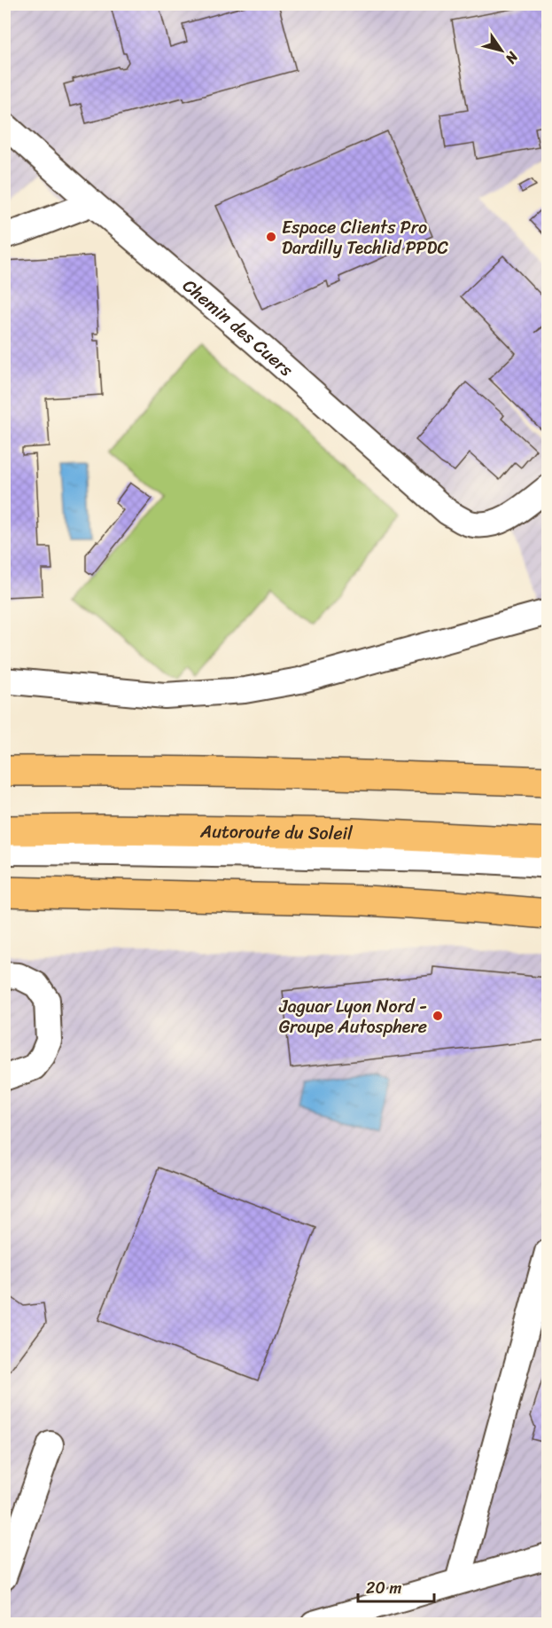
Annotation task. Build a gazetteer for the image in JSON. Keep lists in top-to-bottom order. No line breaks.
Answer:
{"streets":{"highway":["Autoroute du Soleil"],"street":["Chemin des Cuers"]},"places":["Espace Clients Pro Dardilly Techlid PPDC","Jaguar Lyon Nord - Groupe Autosphere"],"scale_bar":"20 m","north":"bottom right"}
